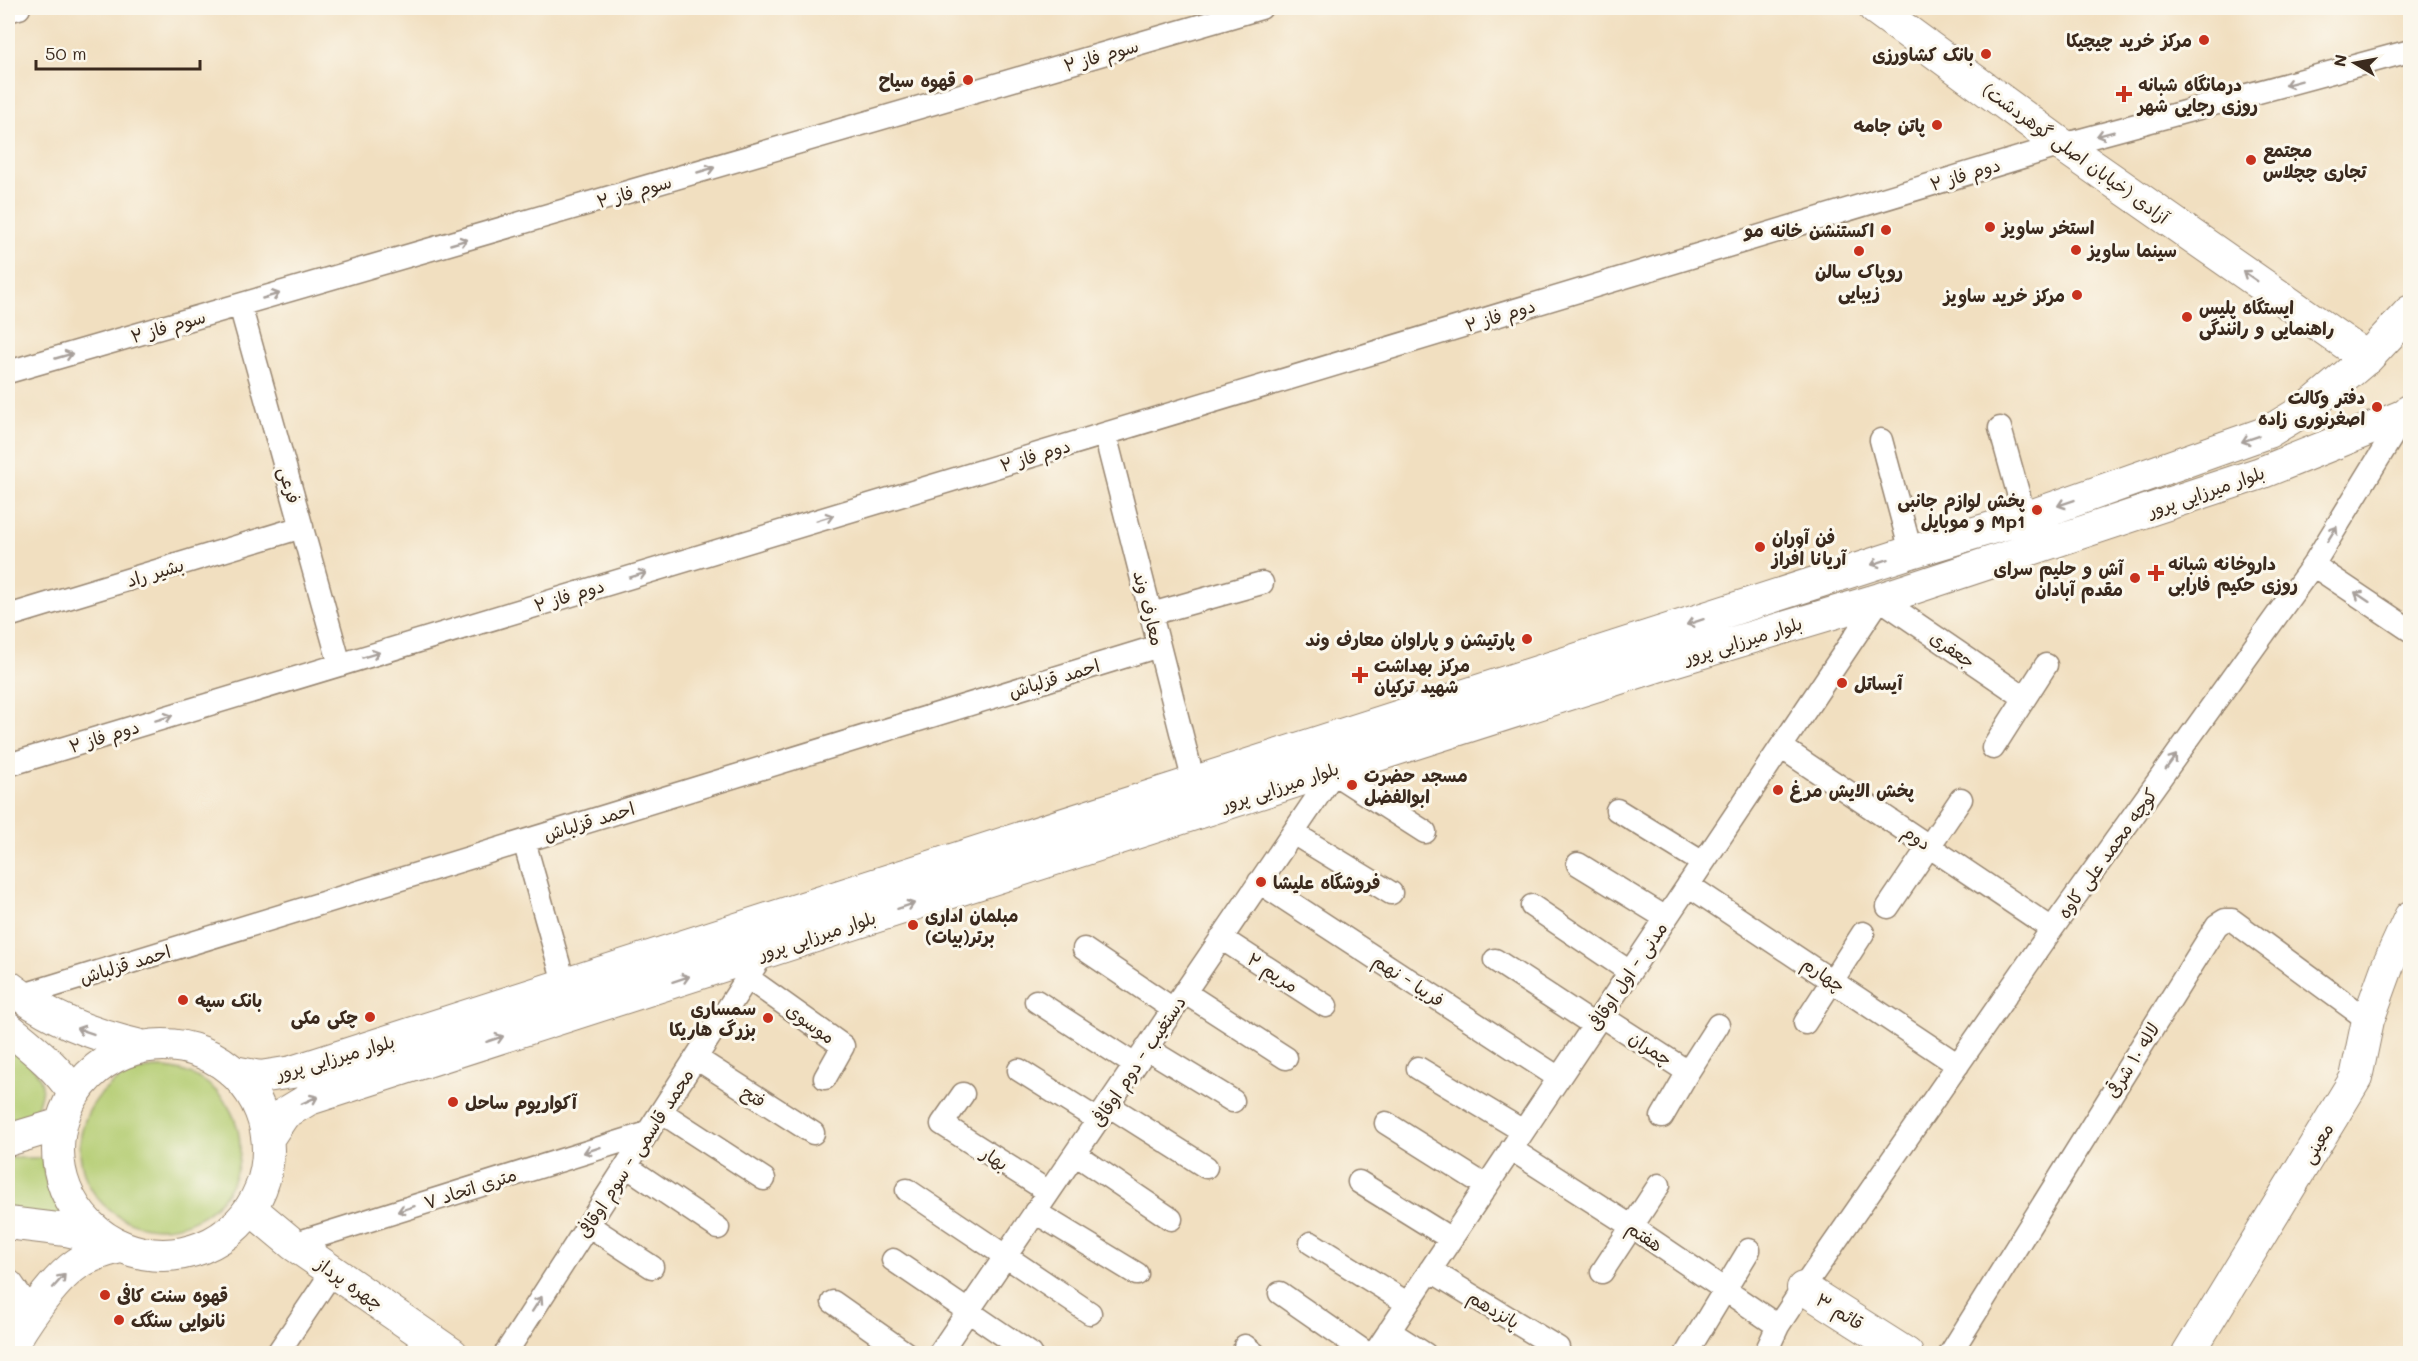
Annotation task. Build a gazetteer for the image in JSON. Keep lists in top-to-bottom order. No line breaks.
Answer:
{"streets":{"main road":["آزادی (خیابان اصلی گوهردشت)","بلوار میرزایی پرور","معینی","چهره پرداز","قائم ۳"],"street":["سوم فاز ۲","دوم فاز ۲","فرعی","بشیر راد","معارف وند","جعفری","احمد قزلباش","دوم","کوچه محمد علی کاوه","مریم ۲","چهارم","مدنی - اول اوقافی","فریبا - نهم","موسوی","چمران","لاله ۱۰ شرقی","دستغیب - دوم اوقافی","فتح","محمد قاسمی - سوم اوقافی","بهار","۷ متری اتحاد","هفتم","پانزدهم"]},"crossings":[["سوم فاز ۲","فرعی"],["آزادی (خیابان اصلی گوهردشت)","دوم فاز ۲"],["آزادی (خیابان اصلی گوهردشت)","بلوار میرزایی پرور"],["دوم فاز ۲","فرعی"],["دوم فاز ۲","معارف وند"],["فرعی","بشیر راد"],["بلوار میرزایی پرور","معارف وند"],["بلوار میرزایی پرور","جعفری"],["بلوار میرزایی پرور","کوچه محمد علی کاوه"],["بلوار میرزایی پرور","مدنی - اول اوقافی"],["بلوار میرزایی پرور","موسوی"],["بلوار میرزایی پرور","دستغیب - دوم اوقافی"],["بلوار میرزایی پرور","محمد قاسمی - سوم اوقافی"],["بلوار میرزایی پرور","چهره پرداز"],["معارف وند","احمد قزلباش"],["جعفری","مدنی - اول اوقافی"],["دوم","کوچه محمد علی کاوه"],["دوم","مدنی - اول اوقافی"],["کوچه محمد علی کاوه","چهارم"],["کوچه محمد علی کاوه","هفتم"],["کوچه محمد علی کاوه","قائم ۳"],["مریم ۲","دستغیب - دوم اوقافی"],["چهارم","مدنی - اول اوقافی"],["مدنی - اول اوقافی","فریبا - نهم"],["مدنی - اول اوقافی","چمران"],["مدنی - اول اوقافی","هفتم"],["مدنی - اول اوقافی","پانزدهم"],["فریبا - نهم","دستغیب - دوم اوقافی"],["موسوی","محمد قاسمی - سوم اوقافی"],["لاله ۱۰ شرقی","معینی"],["دستغیب - دوم اوقافی","بهار"],["فتح","محمد قاسمی - سوم اوقافی"],["محمد قاسمی - سوم اوقافی","۷ متری اتحاد"],["۷ متری اتحاد","چهره پرداز"]],"one_way":["سوم فاز ۲","آزادی (خیابان اصلی گوهردشت)","کوچه محمد علی کاوه","۷ متری اتحاد"],"places":{"other":["مرکز خرید چیچیکا","بانک کشاورزی","قهوه سیاح","پاتن جامه","مجتمع تجاری چچلاس","استخر ساویز","اکستنشن خانه مو","سینما ساویز","روپاک سالن زیبایی","مرکز خرید ساویز","ایستگاه پلیس راهنمایی و رانندگی","دفتر وکالت اصغرنوری زاده","پخش لوازم جانبی و موبایل Mp1","فن آوران آریانا افراز","آش و حلیم سرای مقدم آبادان","پارتیشن و پاراوان معارف وند","آیساتل","مسجد حضرت ابوالفضل","پخش الایش مرغ","فروشگاه علیشا","مبلمان اداری برتر(بیات)","بانک سپه","چکی مکی","سمساری بزرگ هاریکا","آکواریوم ساحل","قهوه سنت کافی","نانوایی سنگک"],"health":["درمانگاه شبانه روزی رجایی شهر","داروخانه شبانه روزی حکیم فارابی","مرکز بهداشت شهید ترکیان"]},"scale_bar":"50 m","north":"left"}
